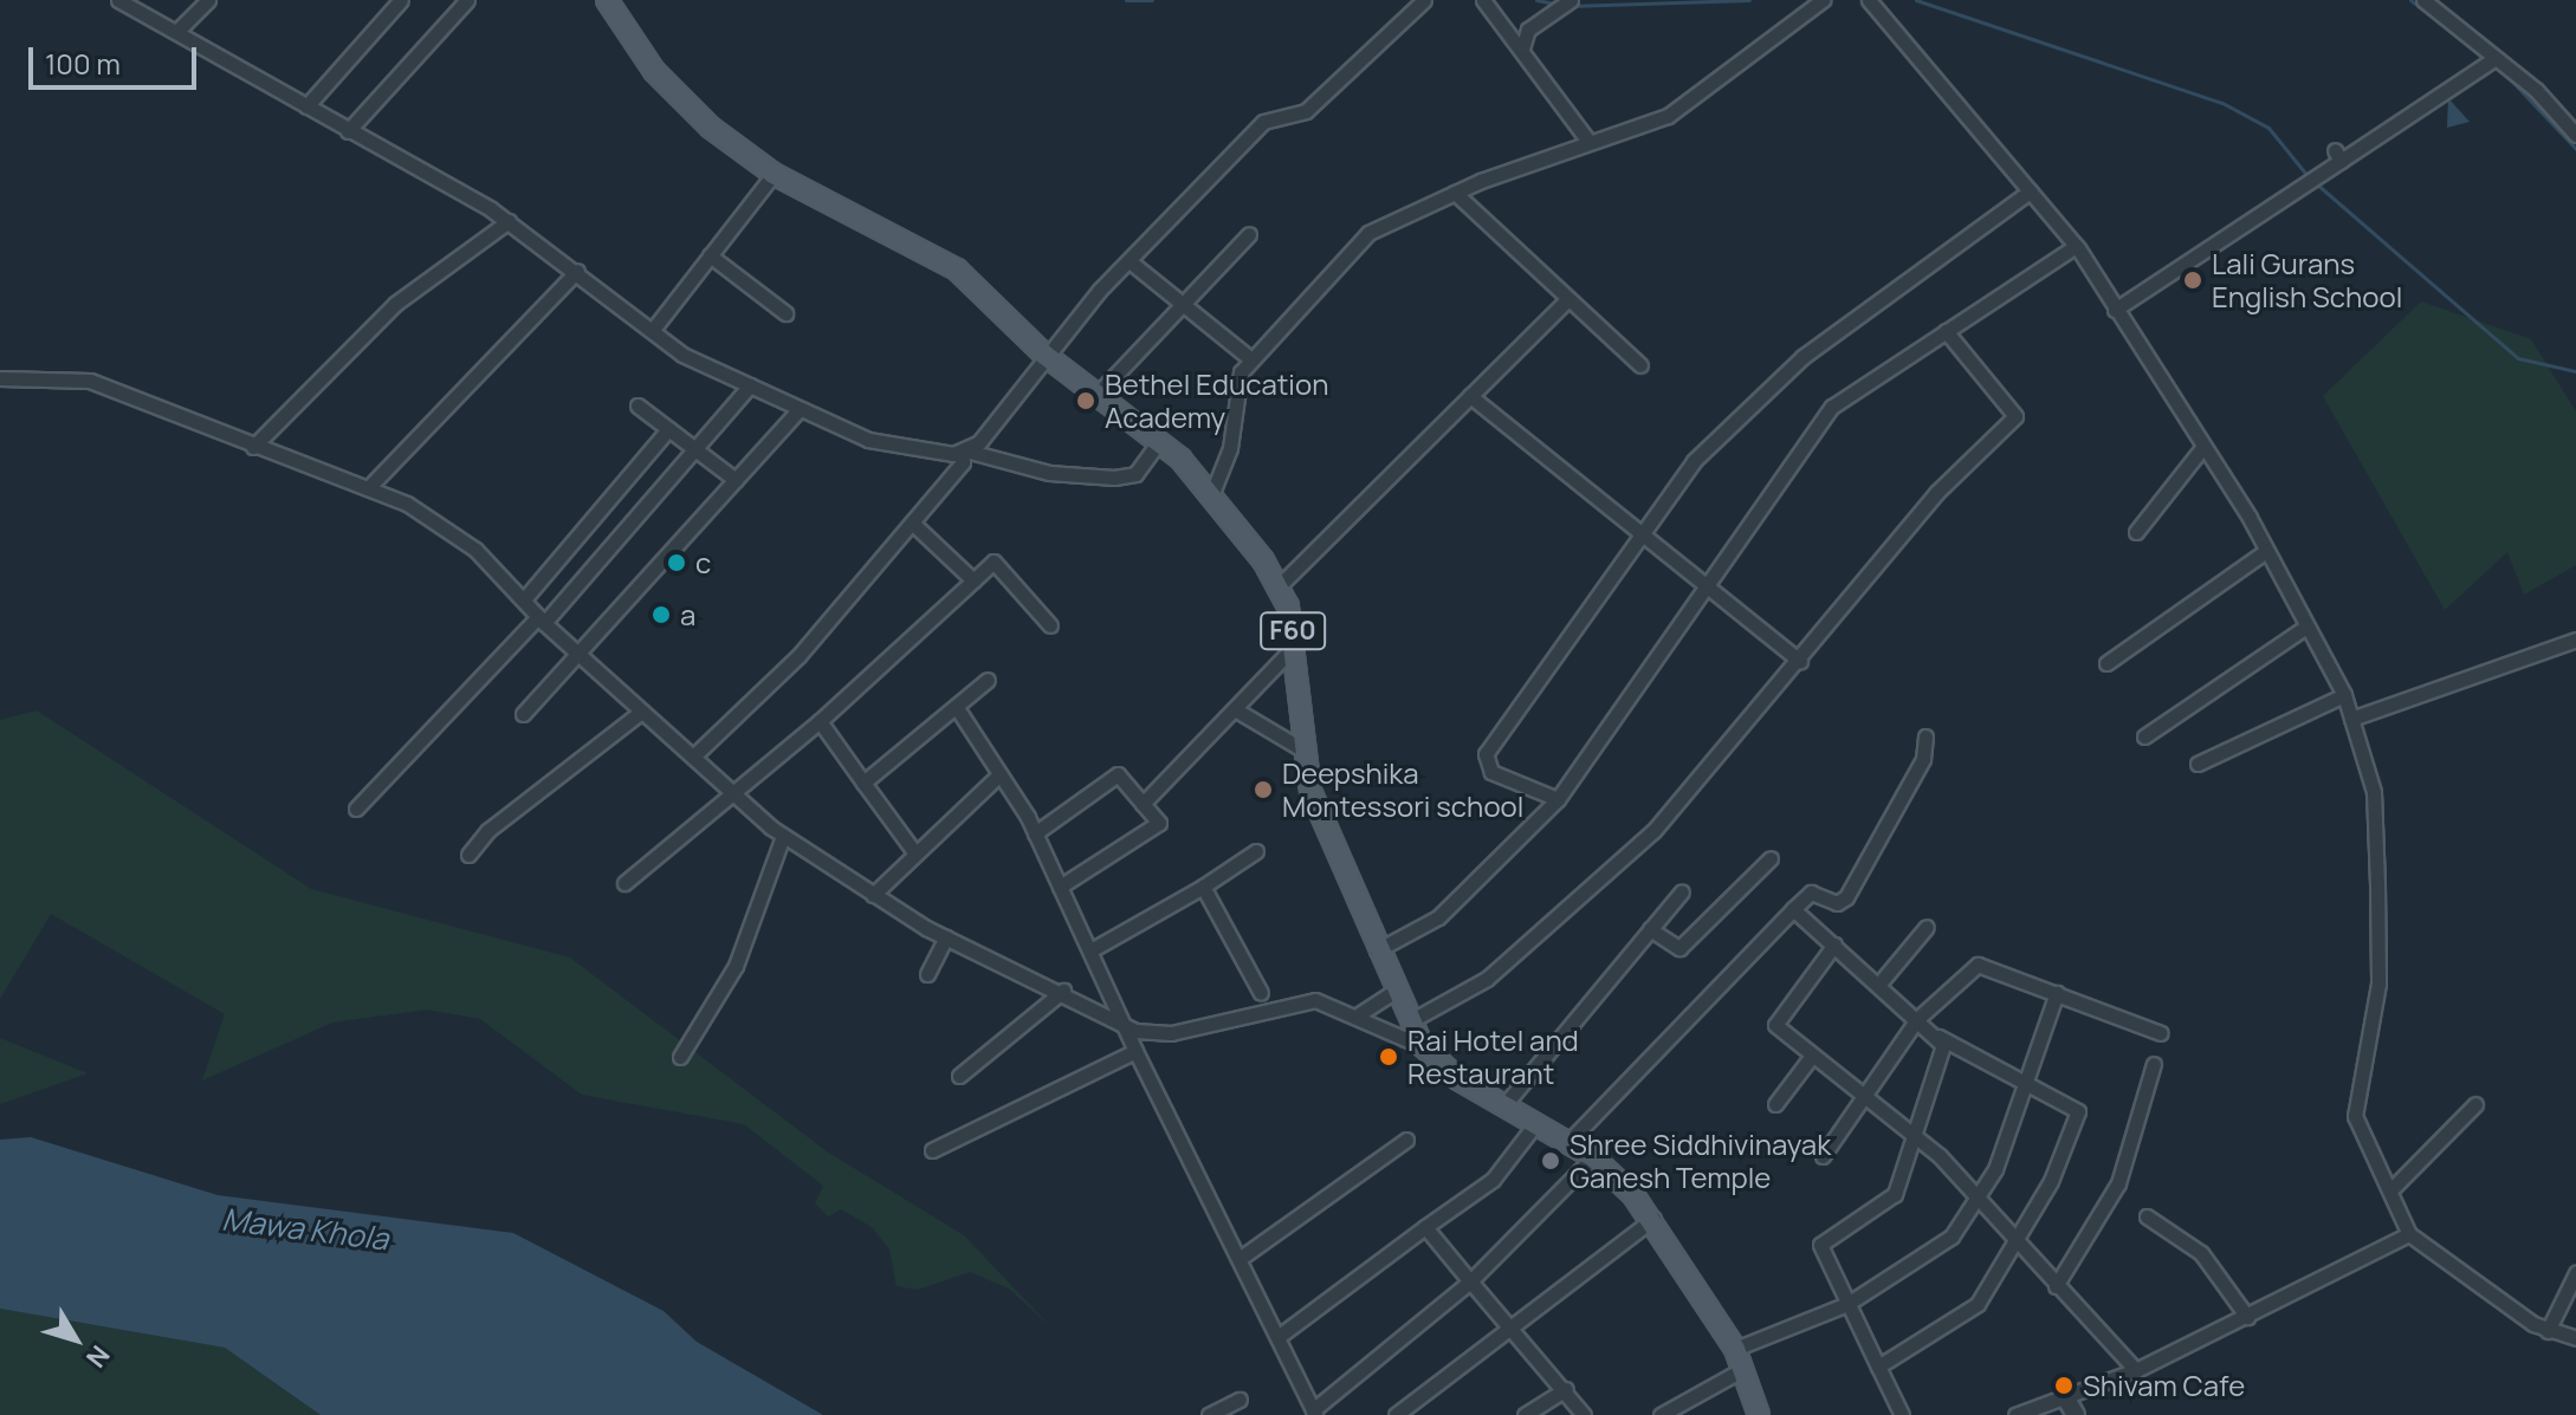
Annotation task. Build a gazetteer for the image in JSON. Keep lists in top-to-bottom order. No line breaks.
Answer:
{"streets":{"main road":["F60"]},"water":["Mawa Khola"],"places":["Lali Gurans English School","Bethel Education Academy","c","a","Deepshika Montessori school","Rai Hotel and Restaurant","Shree Siddhivinayak Ganesh Temple","Shivam Cafe"],"scale_bar":"100 m","north":"bottom right"}
